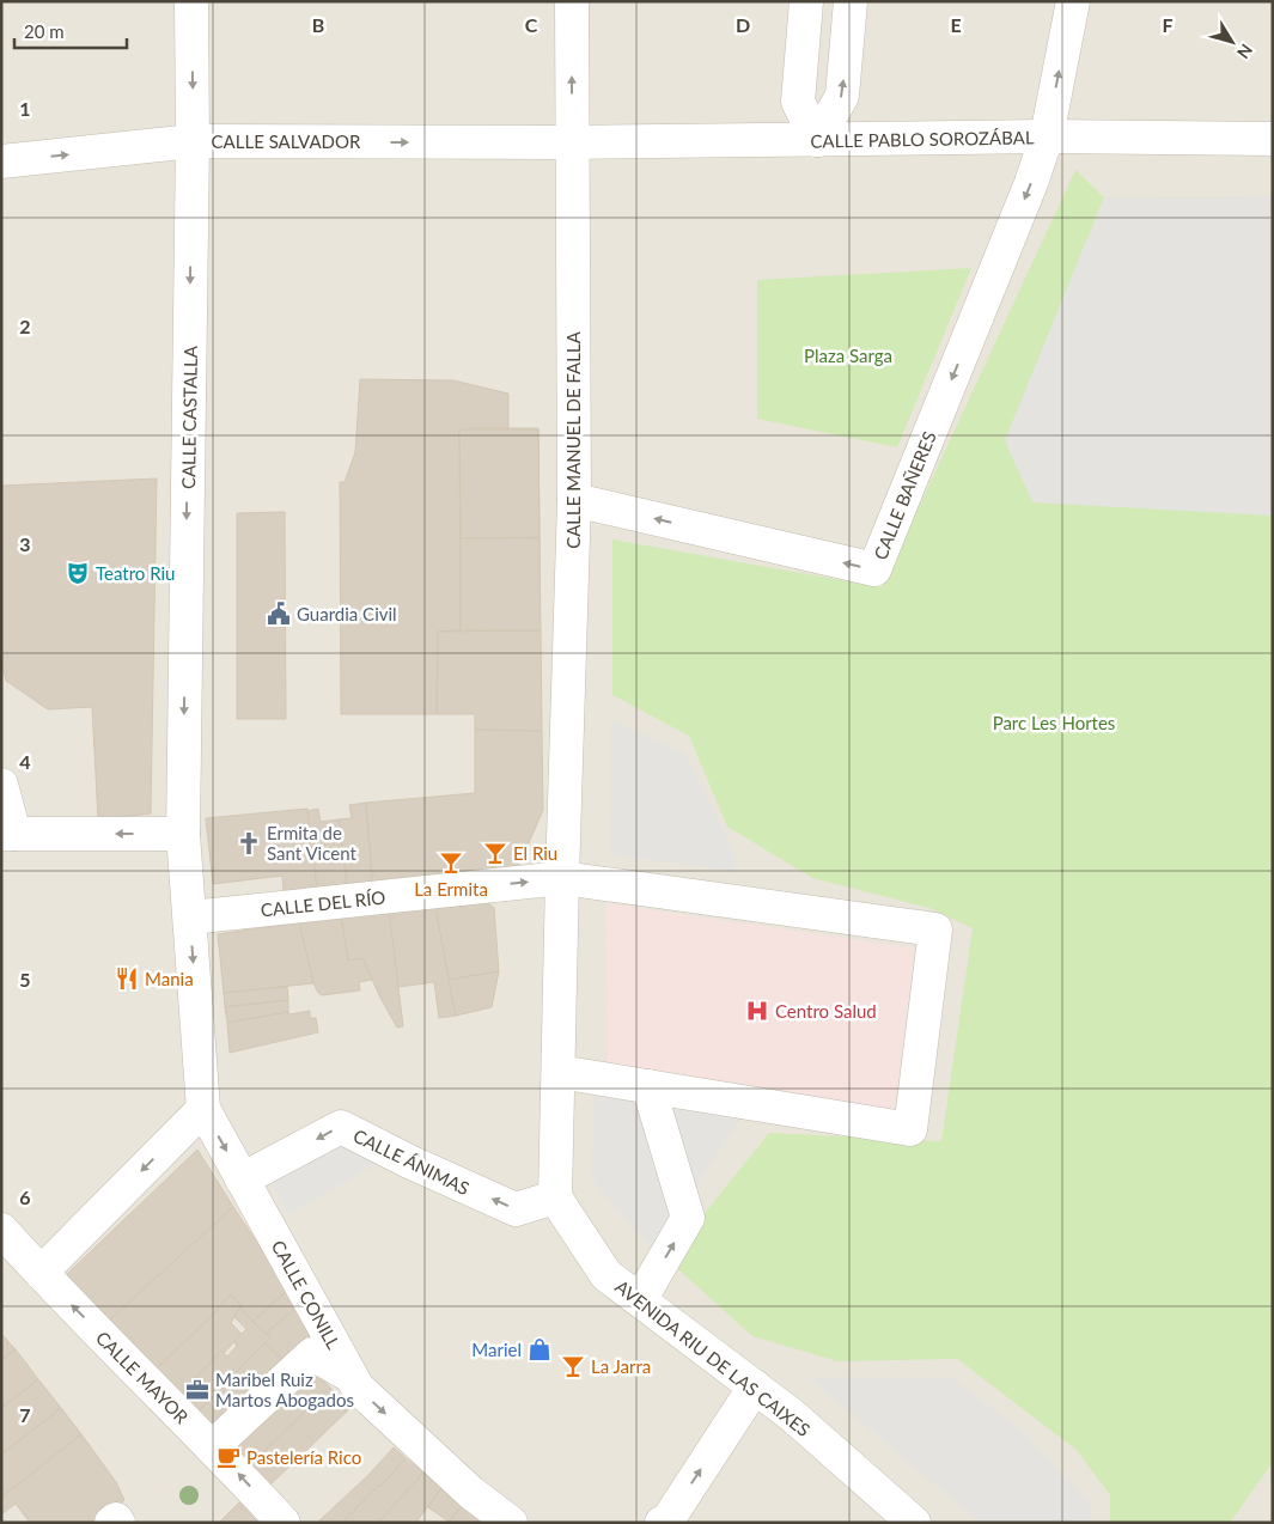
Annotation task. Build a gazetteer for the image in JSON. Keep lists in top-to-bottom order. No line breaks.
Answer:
{"streets":{"street":["CALLE PABLO SOROZÁBAL","CALLE SALVADOR","CALLE CASTALLA","CALLE MANUEL DE FALLA","CALLE BAÑERES","CALLE DEL RÍO","CALLE ÁNIMAS","CALLE CONILL","AVENIDA RIU DE LAS CAIXES","CALLE MAYOR"]},"crossings":[["CALLE PABLO SOROZÁBAL","CALLE SALVADOR"],["CALLE PABLO SOROZÁBAL","CALLE MANUEL DE FALLA"],["CALLE PABLO SOROZÁBAL","CALLE BAÑERES"],["CALLE SALVADOR","CALLE CASTALLA"],["CALLE SALVADOR","CALLE MANUEL DE FALLA"],["CALLE CASTALLA","CALLE DEL RÍO"],["CALLE CASTALLA","CALLE CONILL"],["CALLE MANUEL DE FALLA","CALLE BAÑERES"],["CALLE MANUEL DE FALLA","CALLE DEL RÍO"],["CALLE ÁNIMAS","CALLE CONILL"],["CALLE ÁNIMAS","AVENIDA RIU DE LAS CAIXES"]],"one_way":["CALLE SALVADOR","CALLE CASTALLA","CALLE ÁNIMAS","CALLE CONILL","CALLE MAYOR"],"parks":["Plaza Sarga","Parc Les Hortes"],"places":{"theatre":["Teatro Riu"],"public building":["Guardia Civil"],"church":["Ermita de Sant Vicent"],"bar":["El Riu","La Ermita","La Jarra"],"restaurant":["Mania"],"hospital":["Centro Salud"],"shop":["Mariel"],"office":["Maribel Ruiz Martos Abogados"],"cafe":["Pastelería Rico"]},"scale_bar":"20 m","north":"bottom right","grid":{"columns":["B","C","D","E","F"],"rows":["1","2","3","4","5","6","7"]}}
